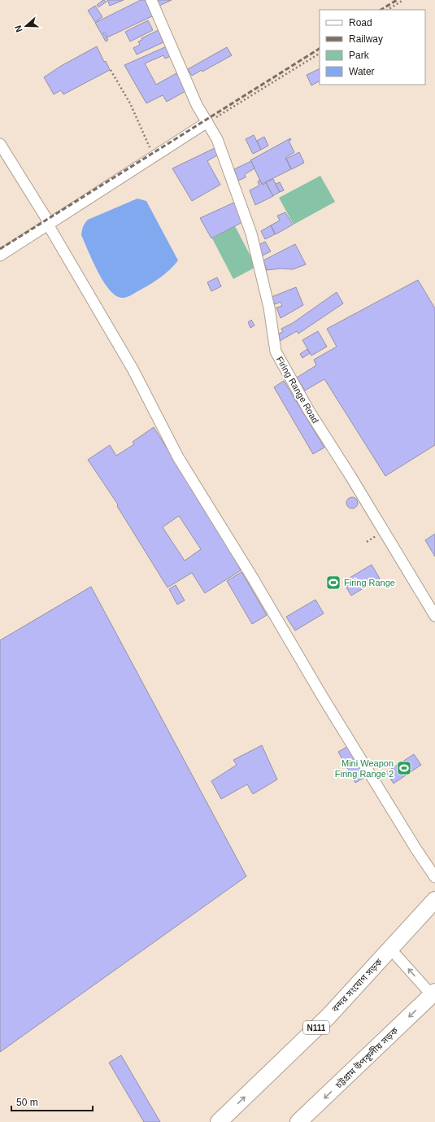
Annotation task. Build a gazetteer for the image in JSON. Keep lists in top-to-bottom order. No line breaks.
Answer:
{"streets":{"highway":["বন্দর সংযোগ সড়ক","N111","চট্টগ্রাম উপকূলীয় সড়ক"],"street":["Firing Range Road"]},"one_way":["বন্দর সংযোগ সড়ক","চট্টগ্রাম উপকূলীয় সড়ক"],"places":{"sports":["Firing Range","Mini Weapon Firing Range 2"]},"legend":["Road","Railway","Park","Water"],"scale_bar":"50 m","north":"left"}
